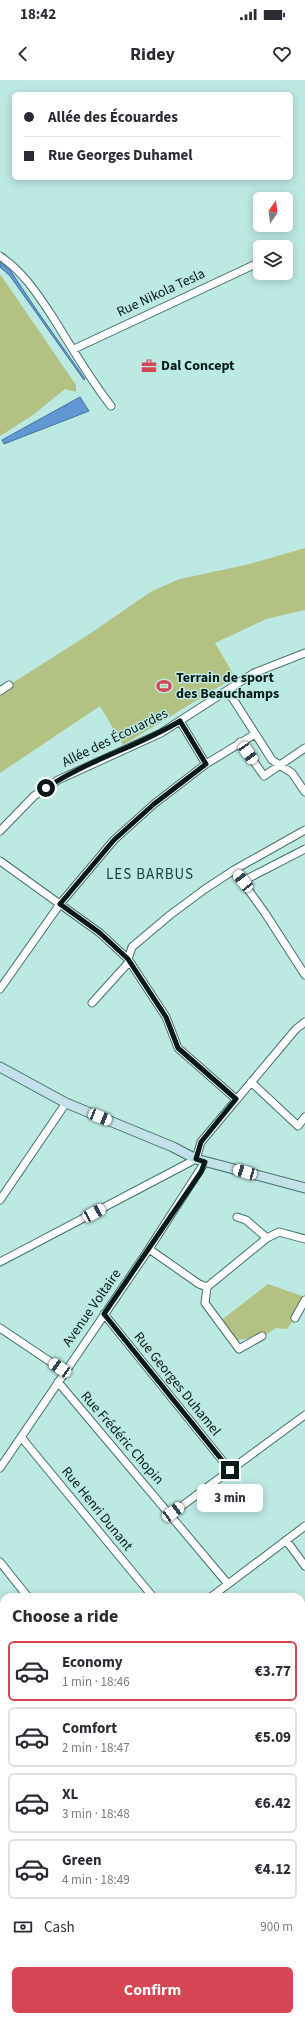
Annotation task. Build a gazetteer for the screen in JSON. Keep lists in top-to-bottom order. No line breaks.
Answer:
{"streets":{"street":["Rue Nikola Tesla","Allée des Écouardes","Avenue Voltaire","Rue Georges Duhamel","Rue Frédéric Chopin","Rue Henri Dunant"]},"crossings":[["Avenue Voltaire","Rue Georges Duhamel"],["Avenue Voltaire","Rue Frédéric Chopin"],["Avenue Voltaire","Rue Henri Dunant"]],"districts":["LES BARBUS"],"places":{"office":["Dal Concept"],"sports":["Terrain de sport des Beauchamps"]},"north":"top","page":{"status":"18:42","header":"Ridey","banner":["Allée des Écouardes","Rue Georges Duhamel"],"bubble":"3 min","heading":"Choose a ride","list":[{"name":"Economy","note":"1 min · 18:46","value":"€3.77"},{"name":"Comfort","note":"2 min · 18:47","value":"€5.09"},{"name":"XL","note":"3 min · 18:48","value":"€6.42"},{"name":"Green","note":"4 min · 18:49","value":"€4.12"}],"pay":["Cash","900 m"],"buttons":"Confirm"}}
